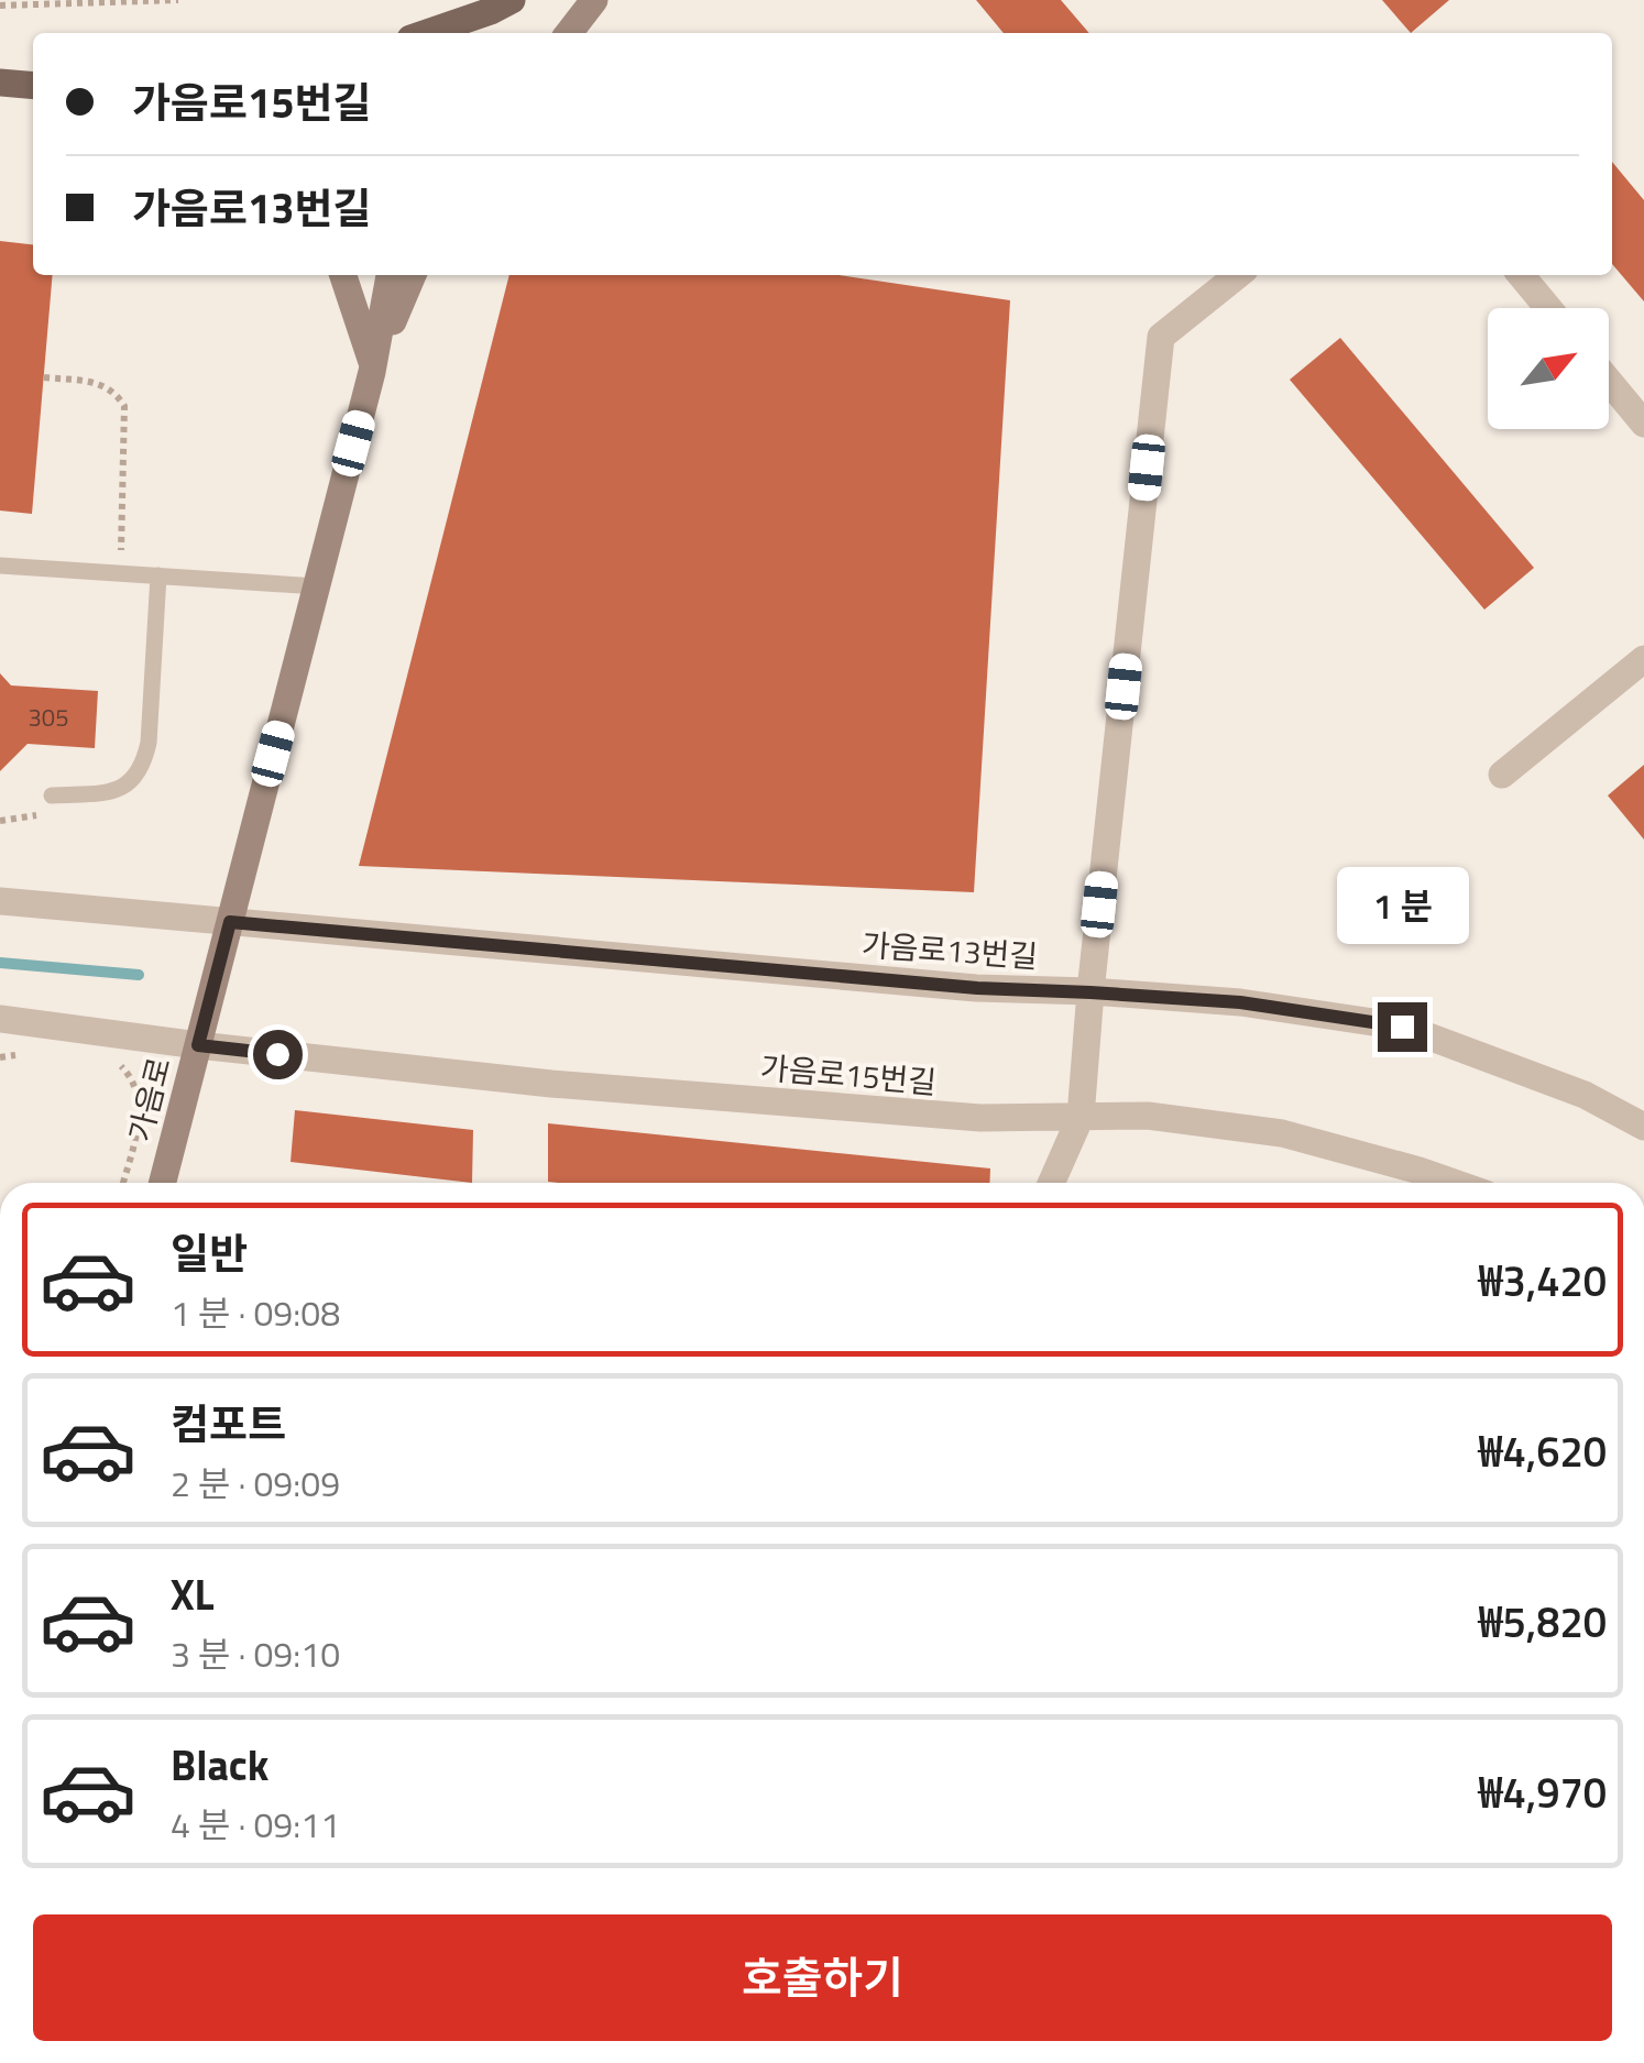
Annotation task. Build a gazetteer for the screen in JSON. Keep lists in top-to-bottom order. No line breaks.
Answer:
{"streets":{"street":["가음로13번길","가음로15번길","가음로"]},"crossings":[["가음로13번길","가음로"],["가음로15번길","가음로"]],"house_numbers":["305"],"north":"top right","page":{"banner":["가음로15번길","가음로13번길"],"bubble":"1 분","list":[{"name":"일반","note":"1 분 · 09:08","value":"₩3,420"},{"name":"컴포트","note":"2 분 · 09:09","value":"₩4,620"},{"name":"XL","note":"3 분 · 09:10","value":"₩5,820"},{"name":"Black","note":"4 분 · 09:11","value":"₩4,970"}],"buttons":"호출하기"}}
